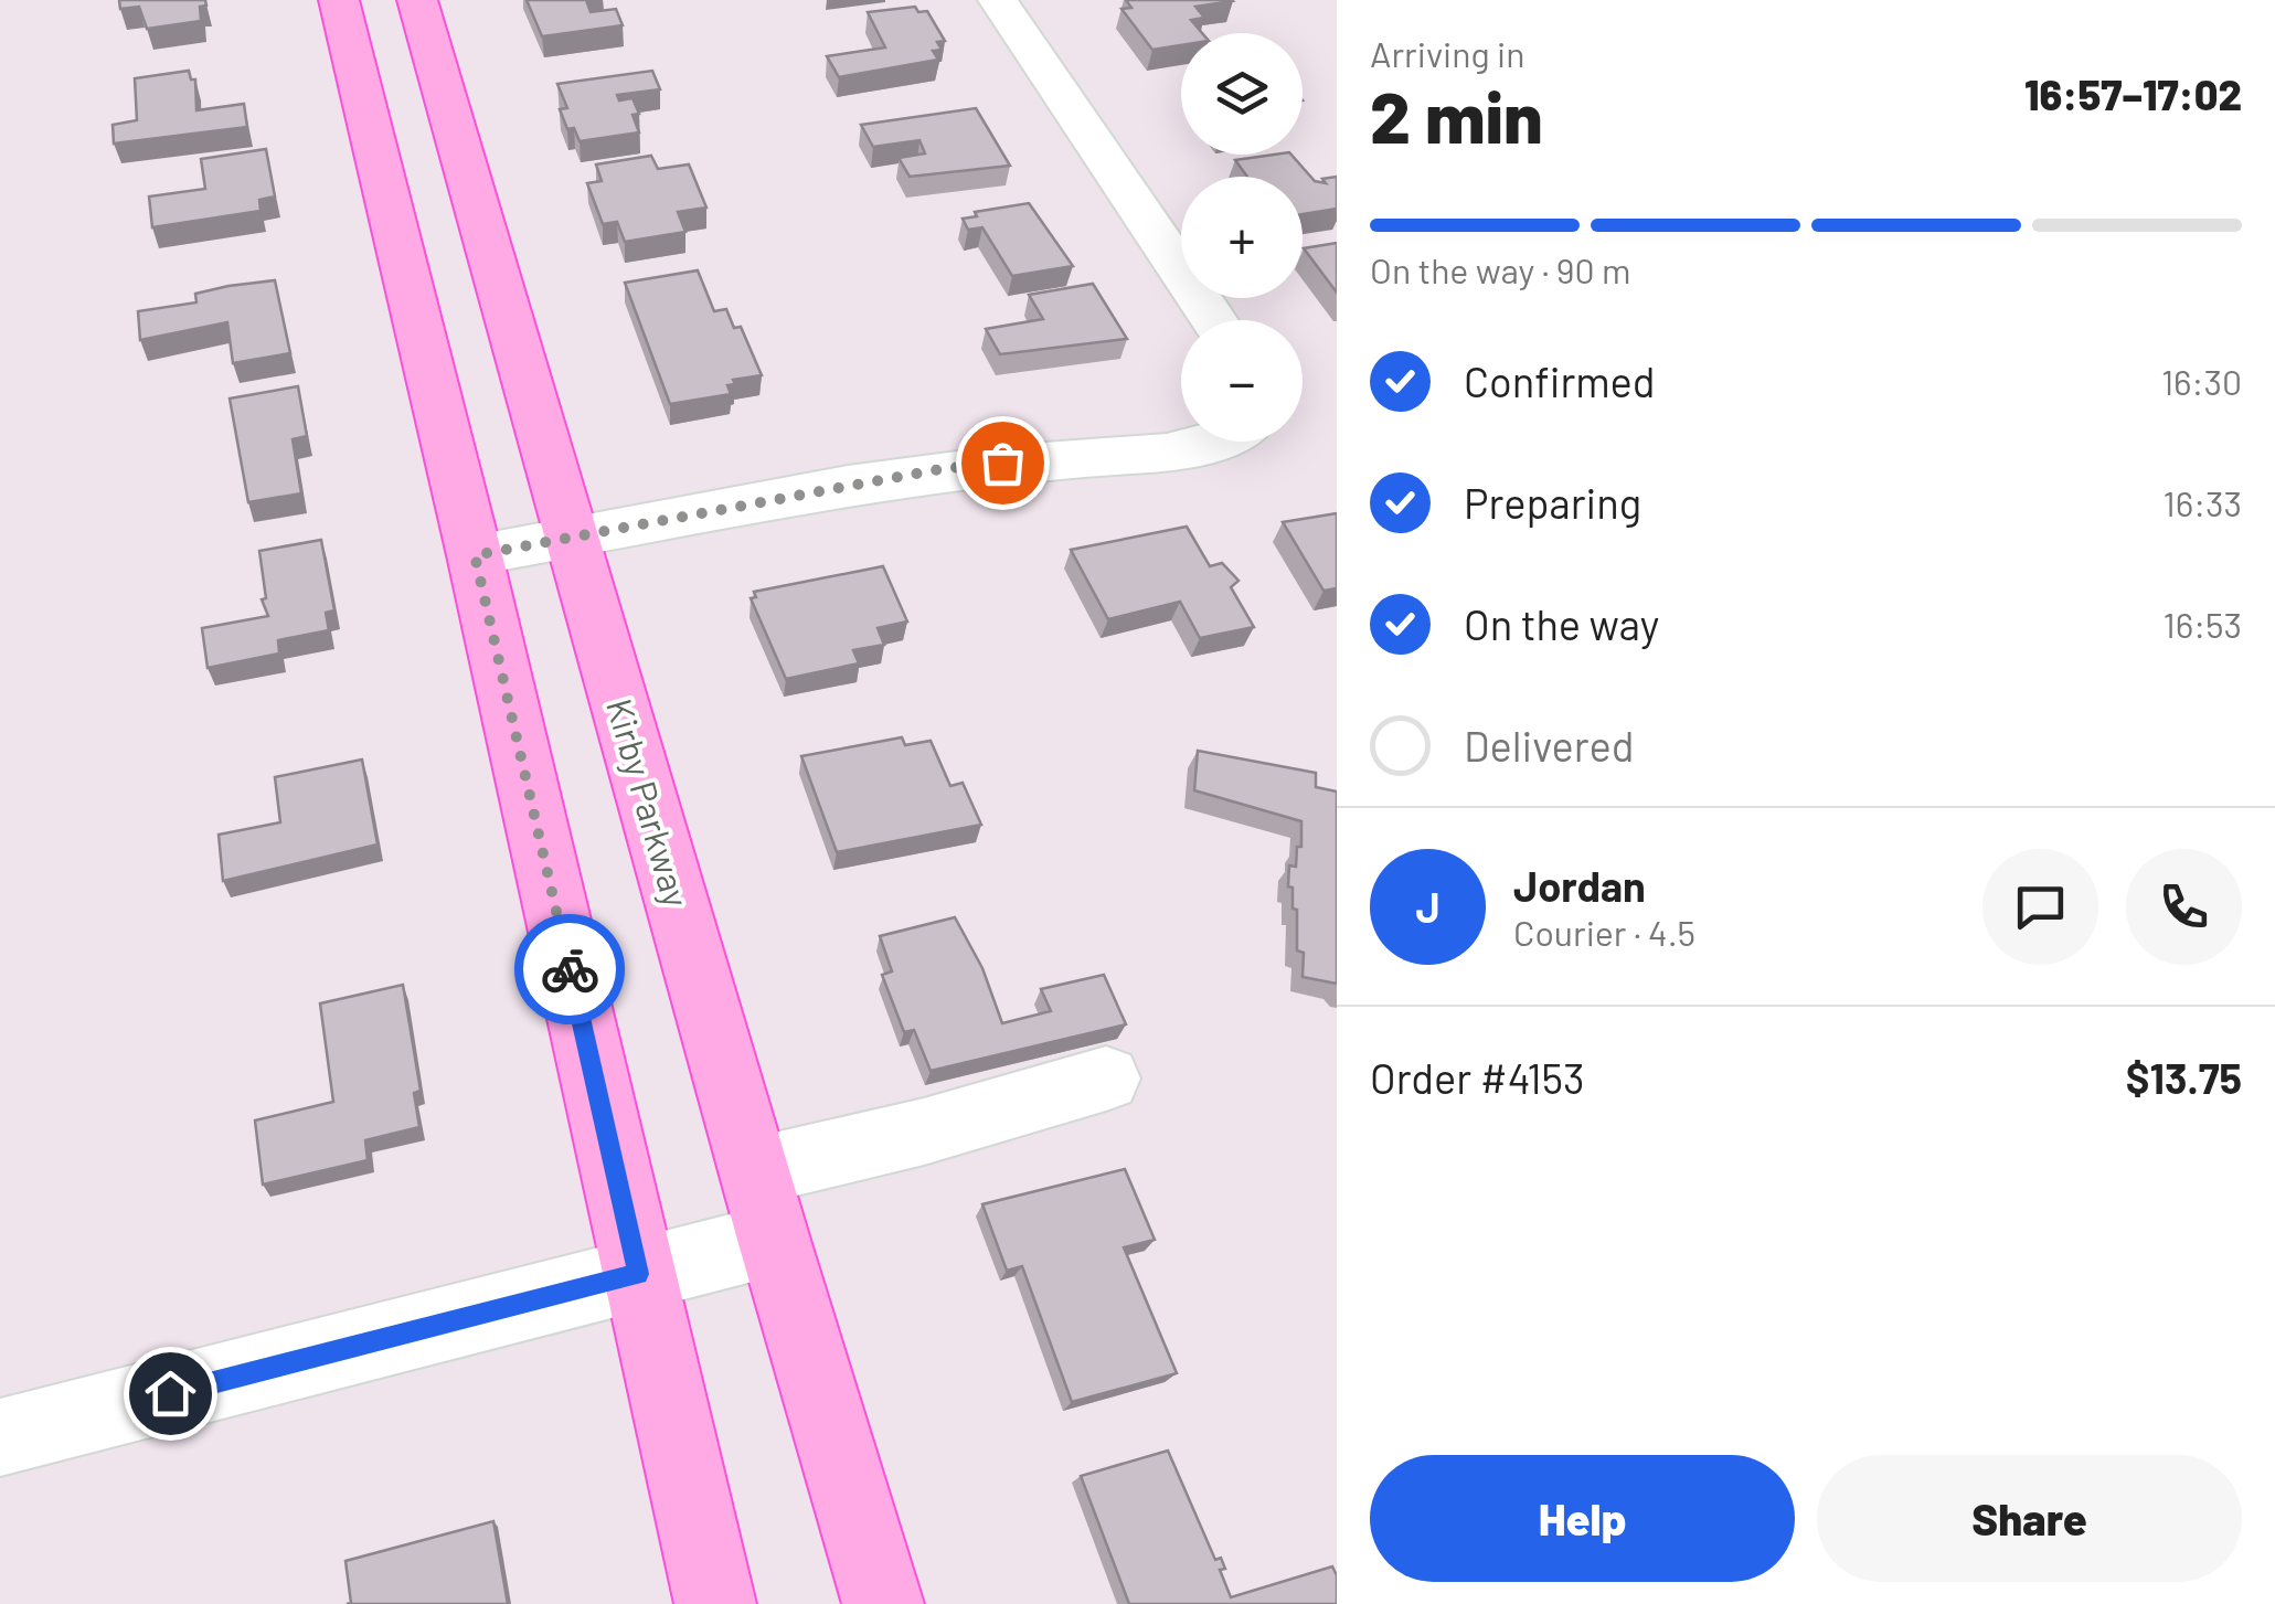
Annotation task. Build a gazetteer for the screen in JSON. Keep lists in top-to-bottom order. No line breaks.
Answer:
{"streets":{"main road":["Kirby Parkway"]},"page":{"heading":["2 min","Arriving in","16:57–17:02"],"panel":["Jordan","Courier · 4.5","Order #4153","$13.75"],"map_buttons":["+","−"],"bar":"On the way · 90 m","list":[["Confirmed","16:30"],["Preparing","16:33"],["On the way","16:53"],"Delivered"],"round":"J","buttons":["Help","Share"]}}
